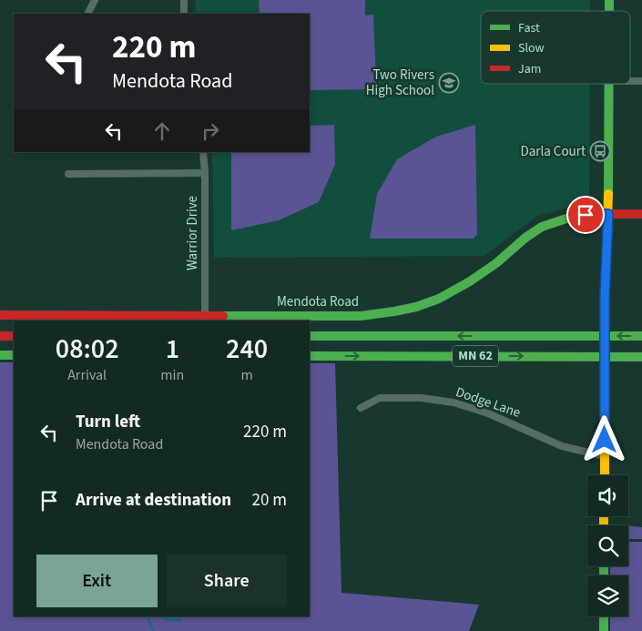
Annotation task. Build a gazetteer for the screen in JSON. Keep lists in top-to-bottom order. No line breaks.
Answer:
{"streets":{"main road":["Mendota Road","MN 62"],"street":["Warrior Drive","Dodge Lane"]},"crossings":[["Warrior Drive","Mendota Road"]],"places":{"school or university":["Two Rivers High School"],"bus stop":["Darla Court"]},"legend":["Fast","Slow","Jam"],"page":{"turn":["220 m","Mendota Road"],"eta":["08:02","Arrival","1","min","240","m"],"list":[{"name":"Turn left","note":"Mendota Road","value":"220 m"},{"name":"Arrive at destination","value":"20 m"}],"buttons":["Exit","Share"]}}
